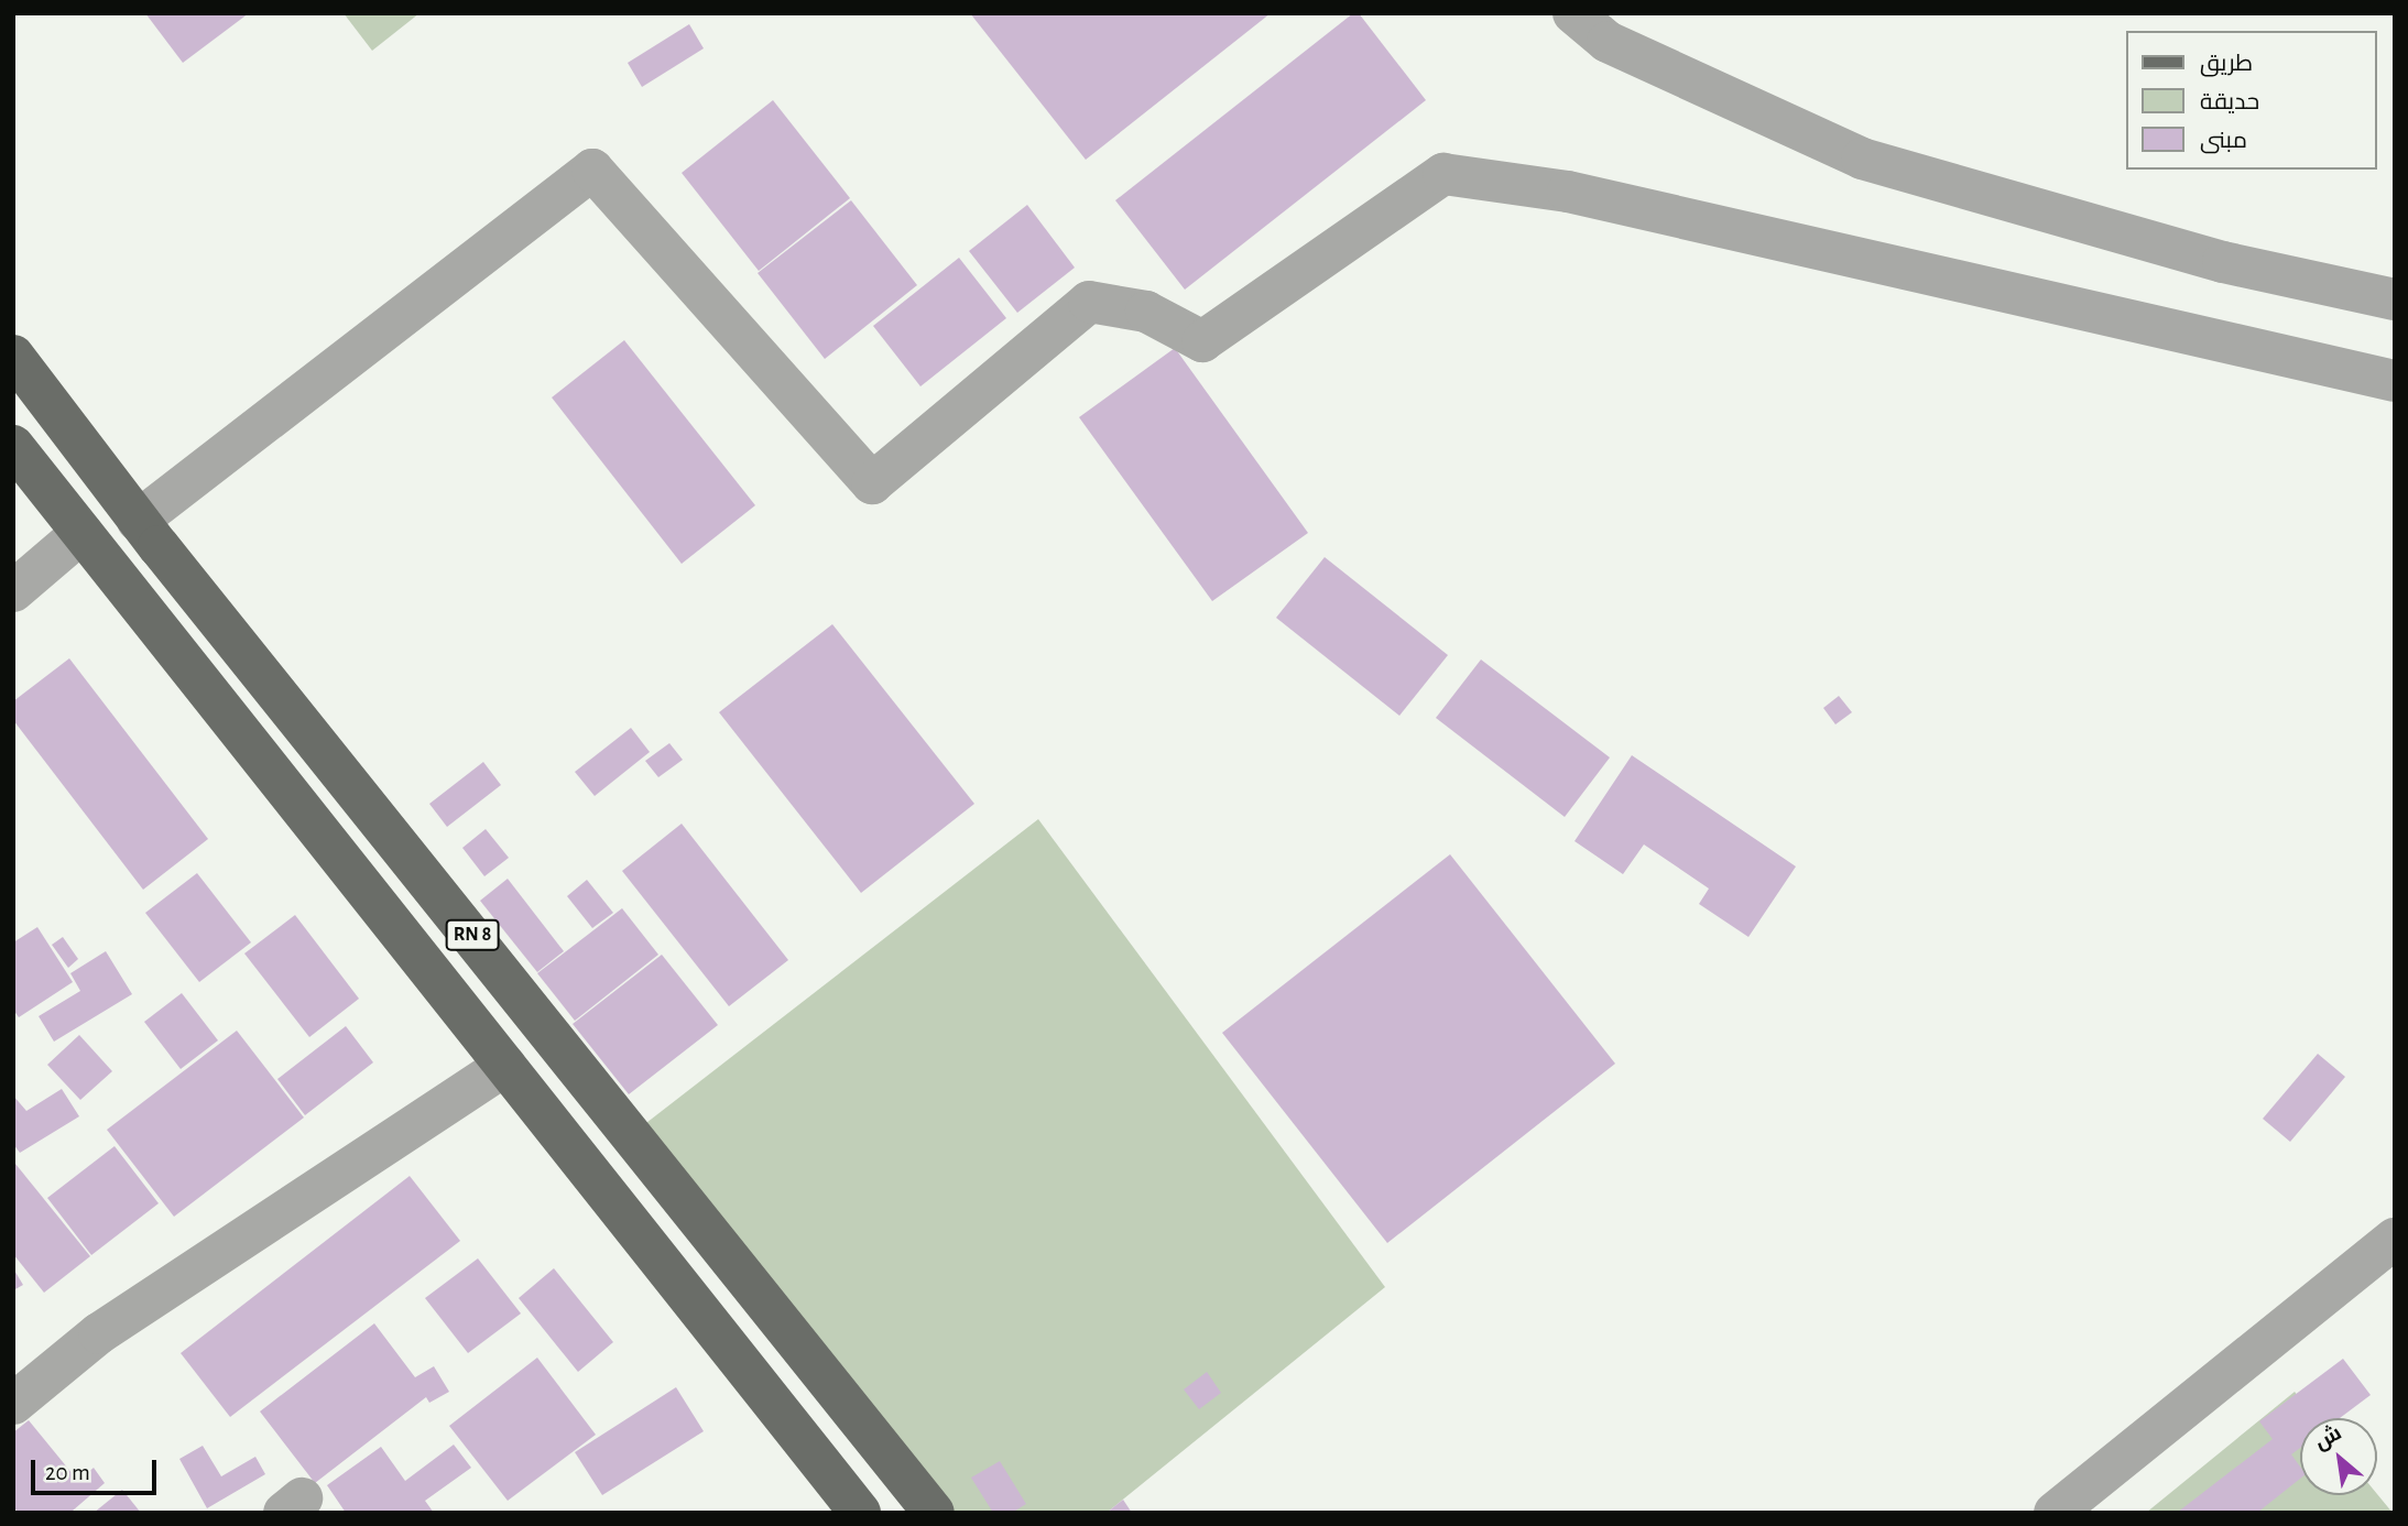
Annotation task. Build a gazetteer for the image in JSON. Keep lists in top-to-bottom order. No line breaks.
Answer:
{"streets":{"main road":["RN 8"]},"legend":["طريق","حديقة","مبنى"],"scale_bar":"20 m","north":"top left"}
